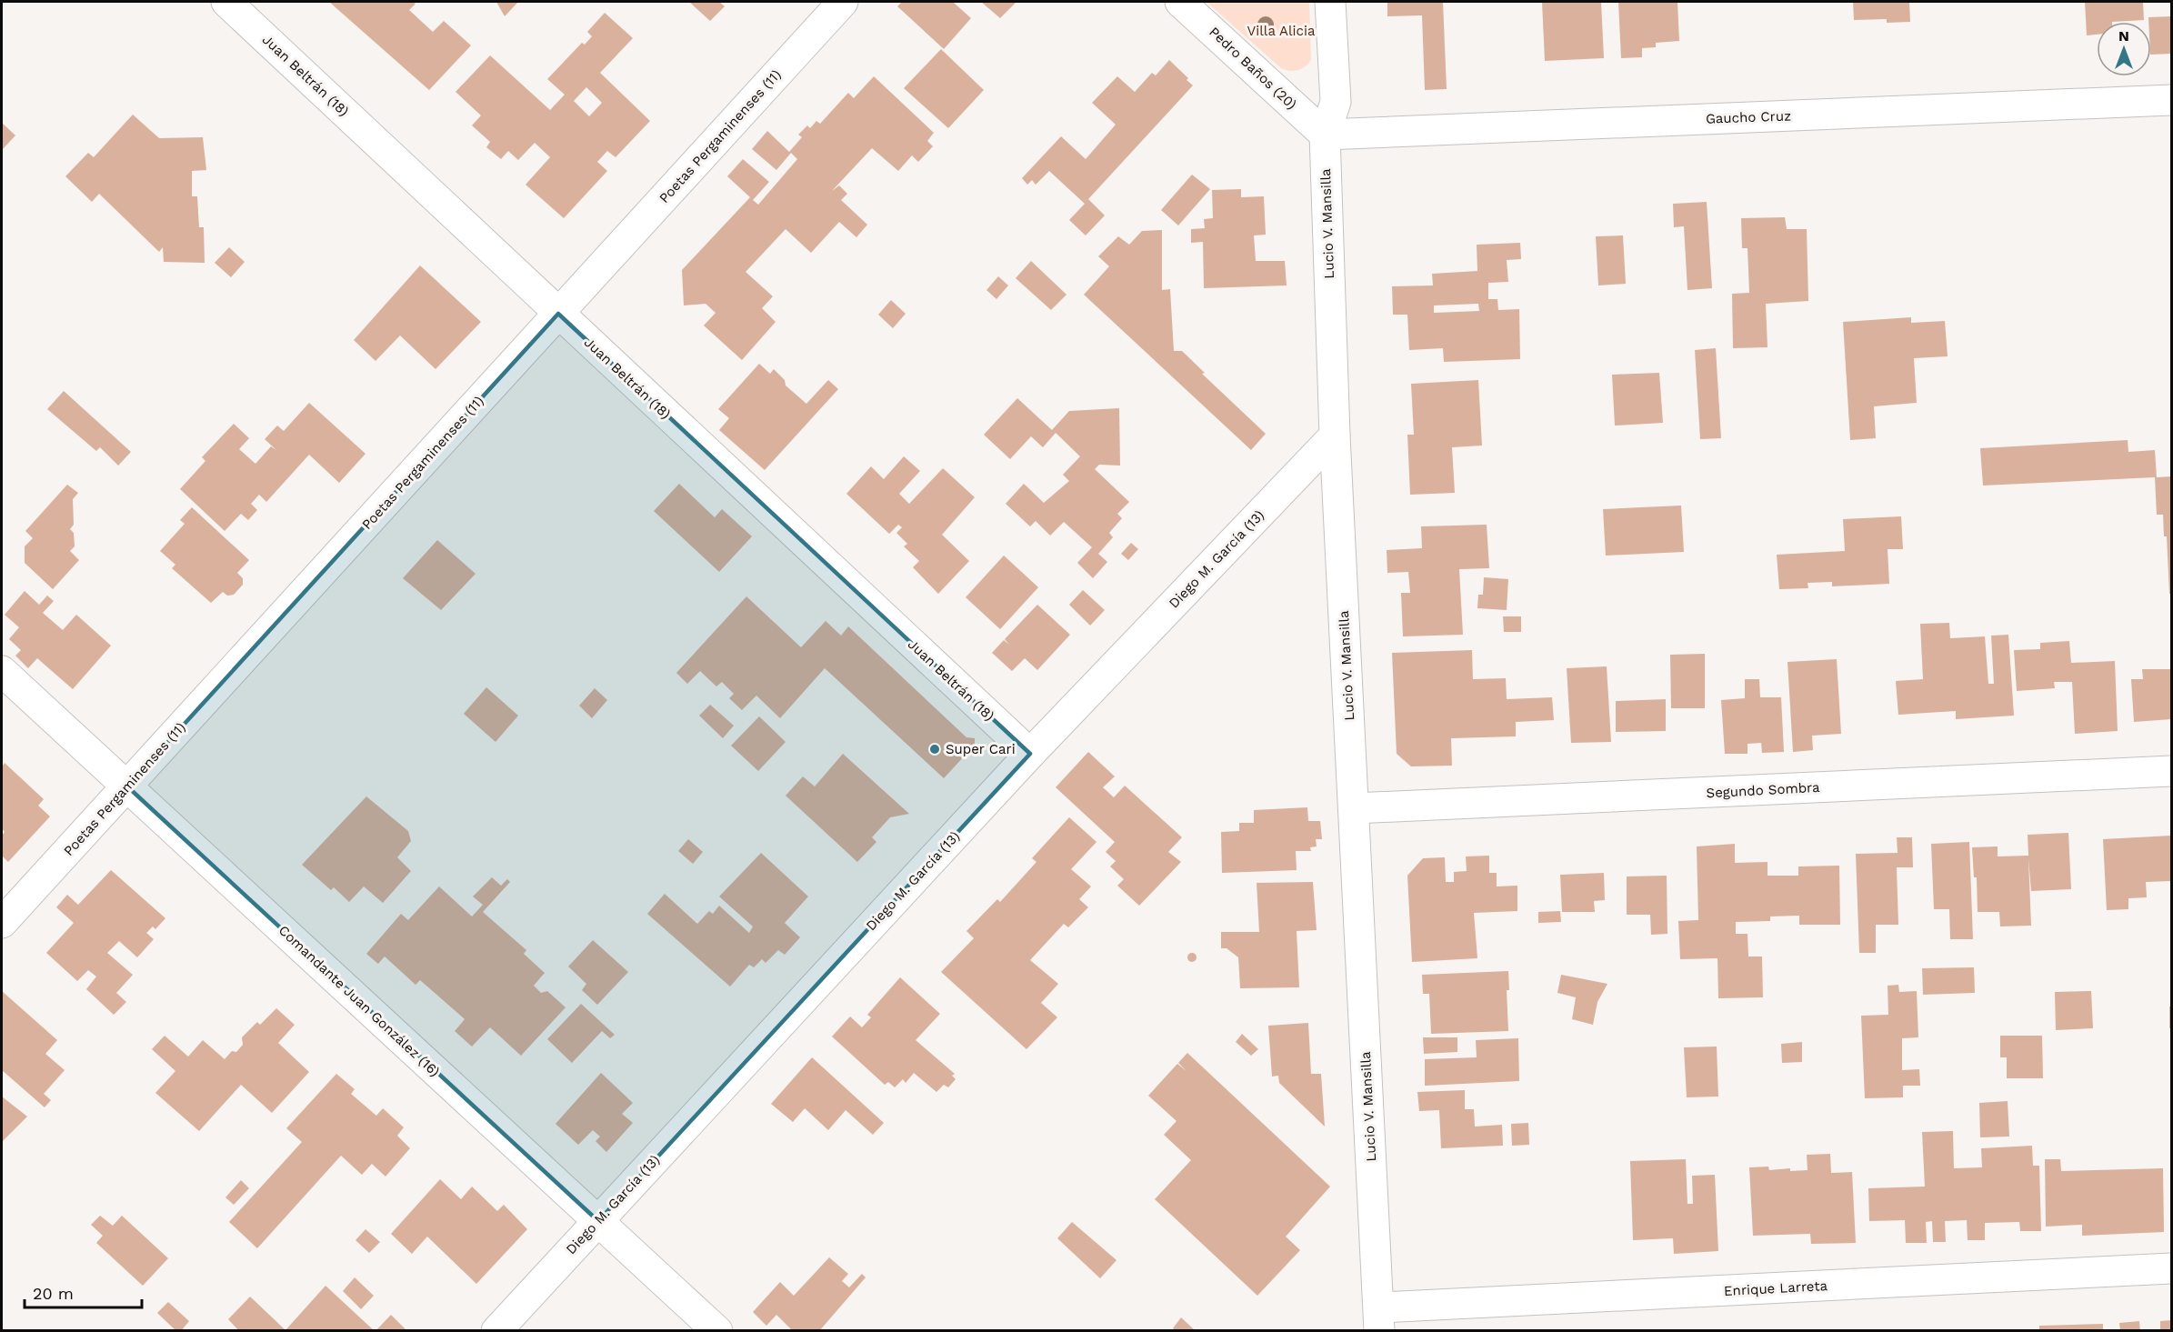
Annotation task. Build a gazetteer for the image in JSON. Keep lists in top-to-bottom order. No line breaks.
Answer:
{"streets":{"street":["Pedro Baños (20)","Juan Beltrán (18)","Gaucho Cruz","Poetas Pergaminenses (11)","Lucio V. Mansilla","Diego M. García (13)","Segundo Sombra","Comandante Juan González (16)","Enrique Larreta"]},"crossings":[["Pedro Baños (20)","Gaucho Cruz"],["Pedro Baños (20)","Lucio V. Mansilla"],["Juan Beltrán (18)","Poetas Pergaminenses (11)"],["Juan Beltrán (18)","Diego M. García (13)"],["Gaucho Cruz","Lucio V. Mansilla"],["Poetas Pergaminenses (11)","Comandante Juan González (16)"],["Lucio V. Mansilla","Diego M. García (13)"],["Lucio V. Mansilla","Segundo Sombra"],["Lucio V. Mansilla","Enrique Larreta"],["Diego M. García (13)","Comandante Juan González (16)"]],"parks":["Villa Alicia"],"places":["Super Cari"],"scale_bar":"20 m","north":"top"}
